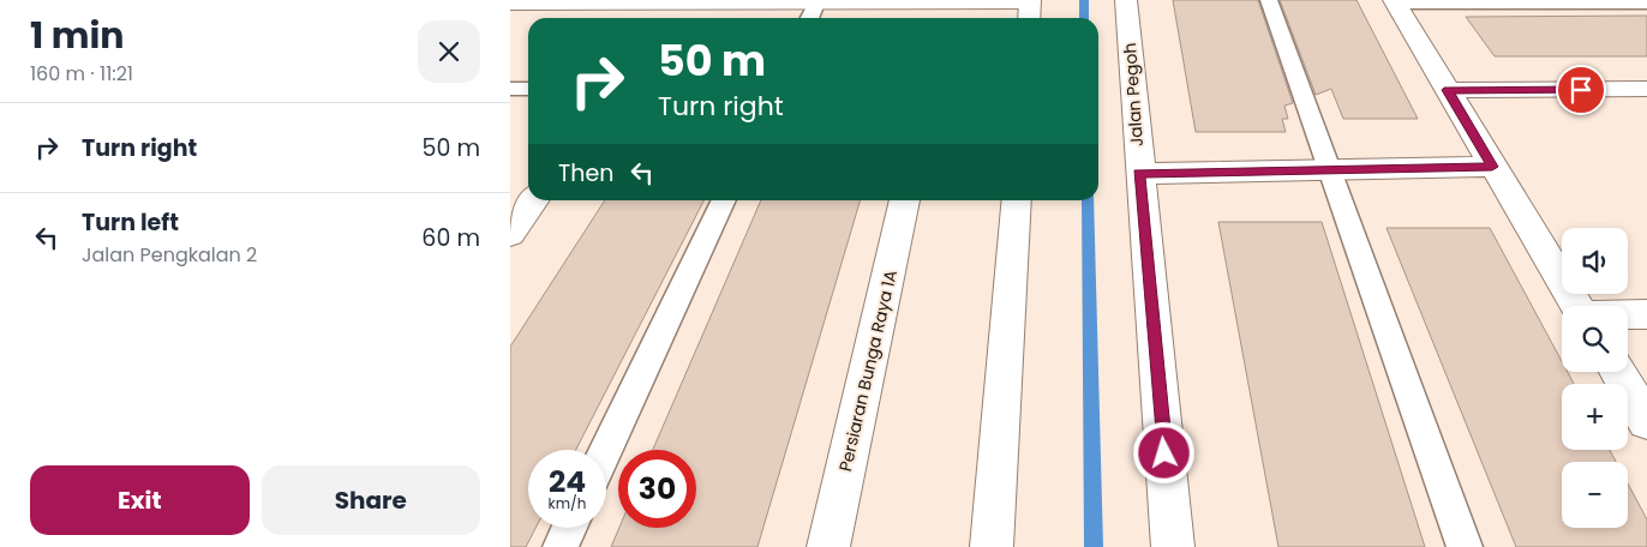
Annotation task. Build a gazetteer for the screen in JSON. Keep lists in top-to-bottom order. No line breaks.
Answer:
{"streets":{"street":["Jalan Pegoh","Persiaran Bunga Raya 1A"]},"page":{"heading":["1 min","160 m · 11:21"],"turn":["50 m","Turn right"],"list":[{"name":"Turn right","value":"50 m"},{"name":"Turn left","note":"Jalan Pengkalan 2","value":"60 m"}],"then":"Then","map_buttons":["+","−"],"speed":"24 km/h","limit":"30","buttons":["Exit","Share"]}}
